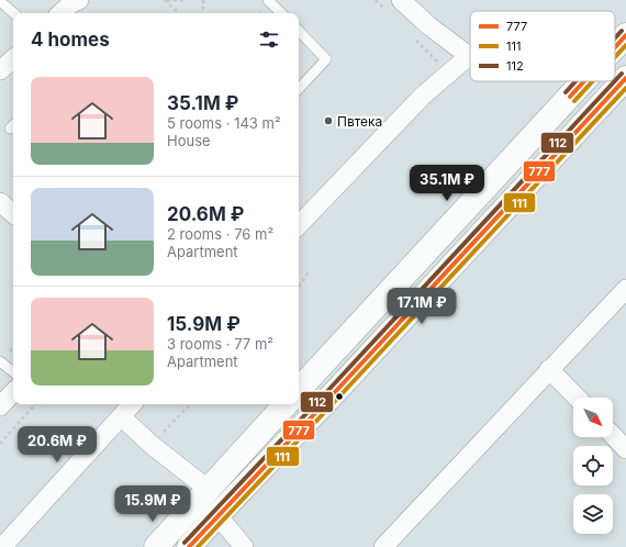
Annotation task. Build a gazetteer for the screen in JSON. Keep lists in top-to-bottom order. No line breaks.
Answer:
{"places":["Пвтека"],"lines":["transit line 112","transit line 777","transit line 111"],"legend":["777","111","112"],"north":"bottom right","page":{"heading":"4 homes","list":[{"name":"35.1M ₽","note":"5 rooms · 143 m² · House"},{"name":"20.6M ₽","note":"2 rooms · 76 m² · Apartment"},{"name":"15.9M ₽","note":"3 rooms · 77 m² · Apartment"}],"price":["35.1M ₽","17.1M ₽","20.6M ₽","15.9M ₽"]}}
